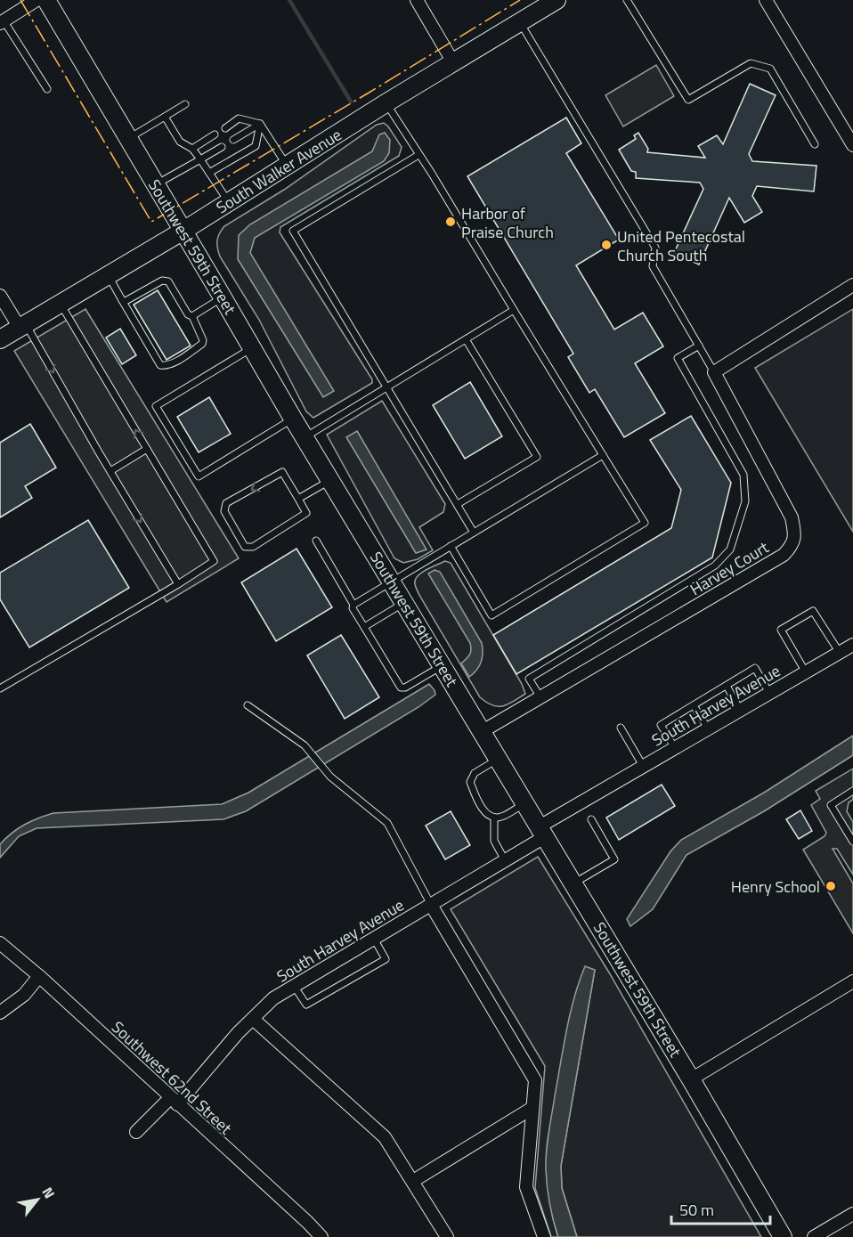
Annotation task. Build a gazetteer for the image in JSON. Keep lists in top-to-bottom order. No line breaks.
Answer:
{"streets":{"main road":["South Walker Avenue","Southwest 59th Street"],"street":["Harvey Court","South Harvey Avenue","Southwest 62nd Street"]},"crossings":[["South Walker Avenue","Southwest 59th Street"],["Southwest 59th Street","Harvey Court"],["Southwest 59th Street","South Harvey Avenue"],["South Harvey Avenue","Southwest 62nd Street"]],"places":["Harbor of Praise Church","United Pentecostal Church South","Henry School"],"scale_bar":"50 m","north":"top right"}
